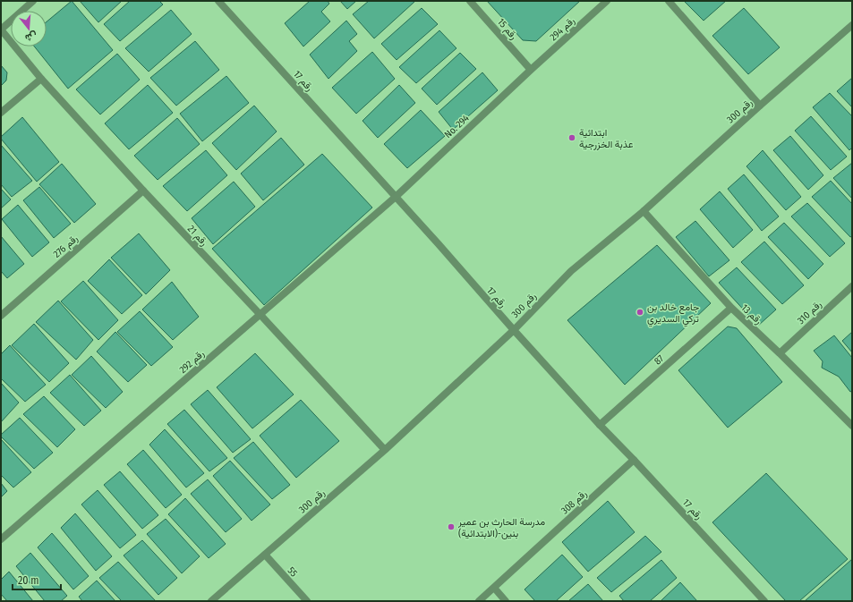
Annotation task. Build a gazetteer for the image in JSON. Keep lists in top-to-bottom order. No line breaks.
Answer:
{"streets":{"street":["رقم 15","رقم 294","رقم 17","رقم 300","No. 294","رقم 21","رقم 276","رقم 310","رقم 13","87","رقم 292","رقم 308","55"]},"crossings":[["رقم 15","رقم 294"],["رقم 15","No. 294"],["رقم 294","No. 294"],["رقم 17","رقم 300"],["رقم 17","No. 294"],["رقم 17","87"],["رقم 17","رقم 292"],["رقم 17","رقم 308"],["رقم 300","رقم 21"],["رقم 300","رقم 13"],["رقم 300","55"],["No. 294","رقم 292"],["رقم 21","رقم 276"],["رقم 21","رقم 292"],["رقم 310","رقم 13"],["رقم 13","87"]],"places":["ابتدائية عذبة الخزرجية","جامع خالد بن تركي السديري","مدرسة الحارث بن عمير (الابتدائية)-بنين"],"scale_bar":"20 m","north":"bottom"}
